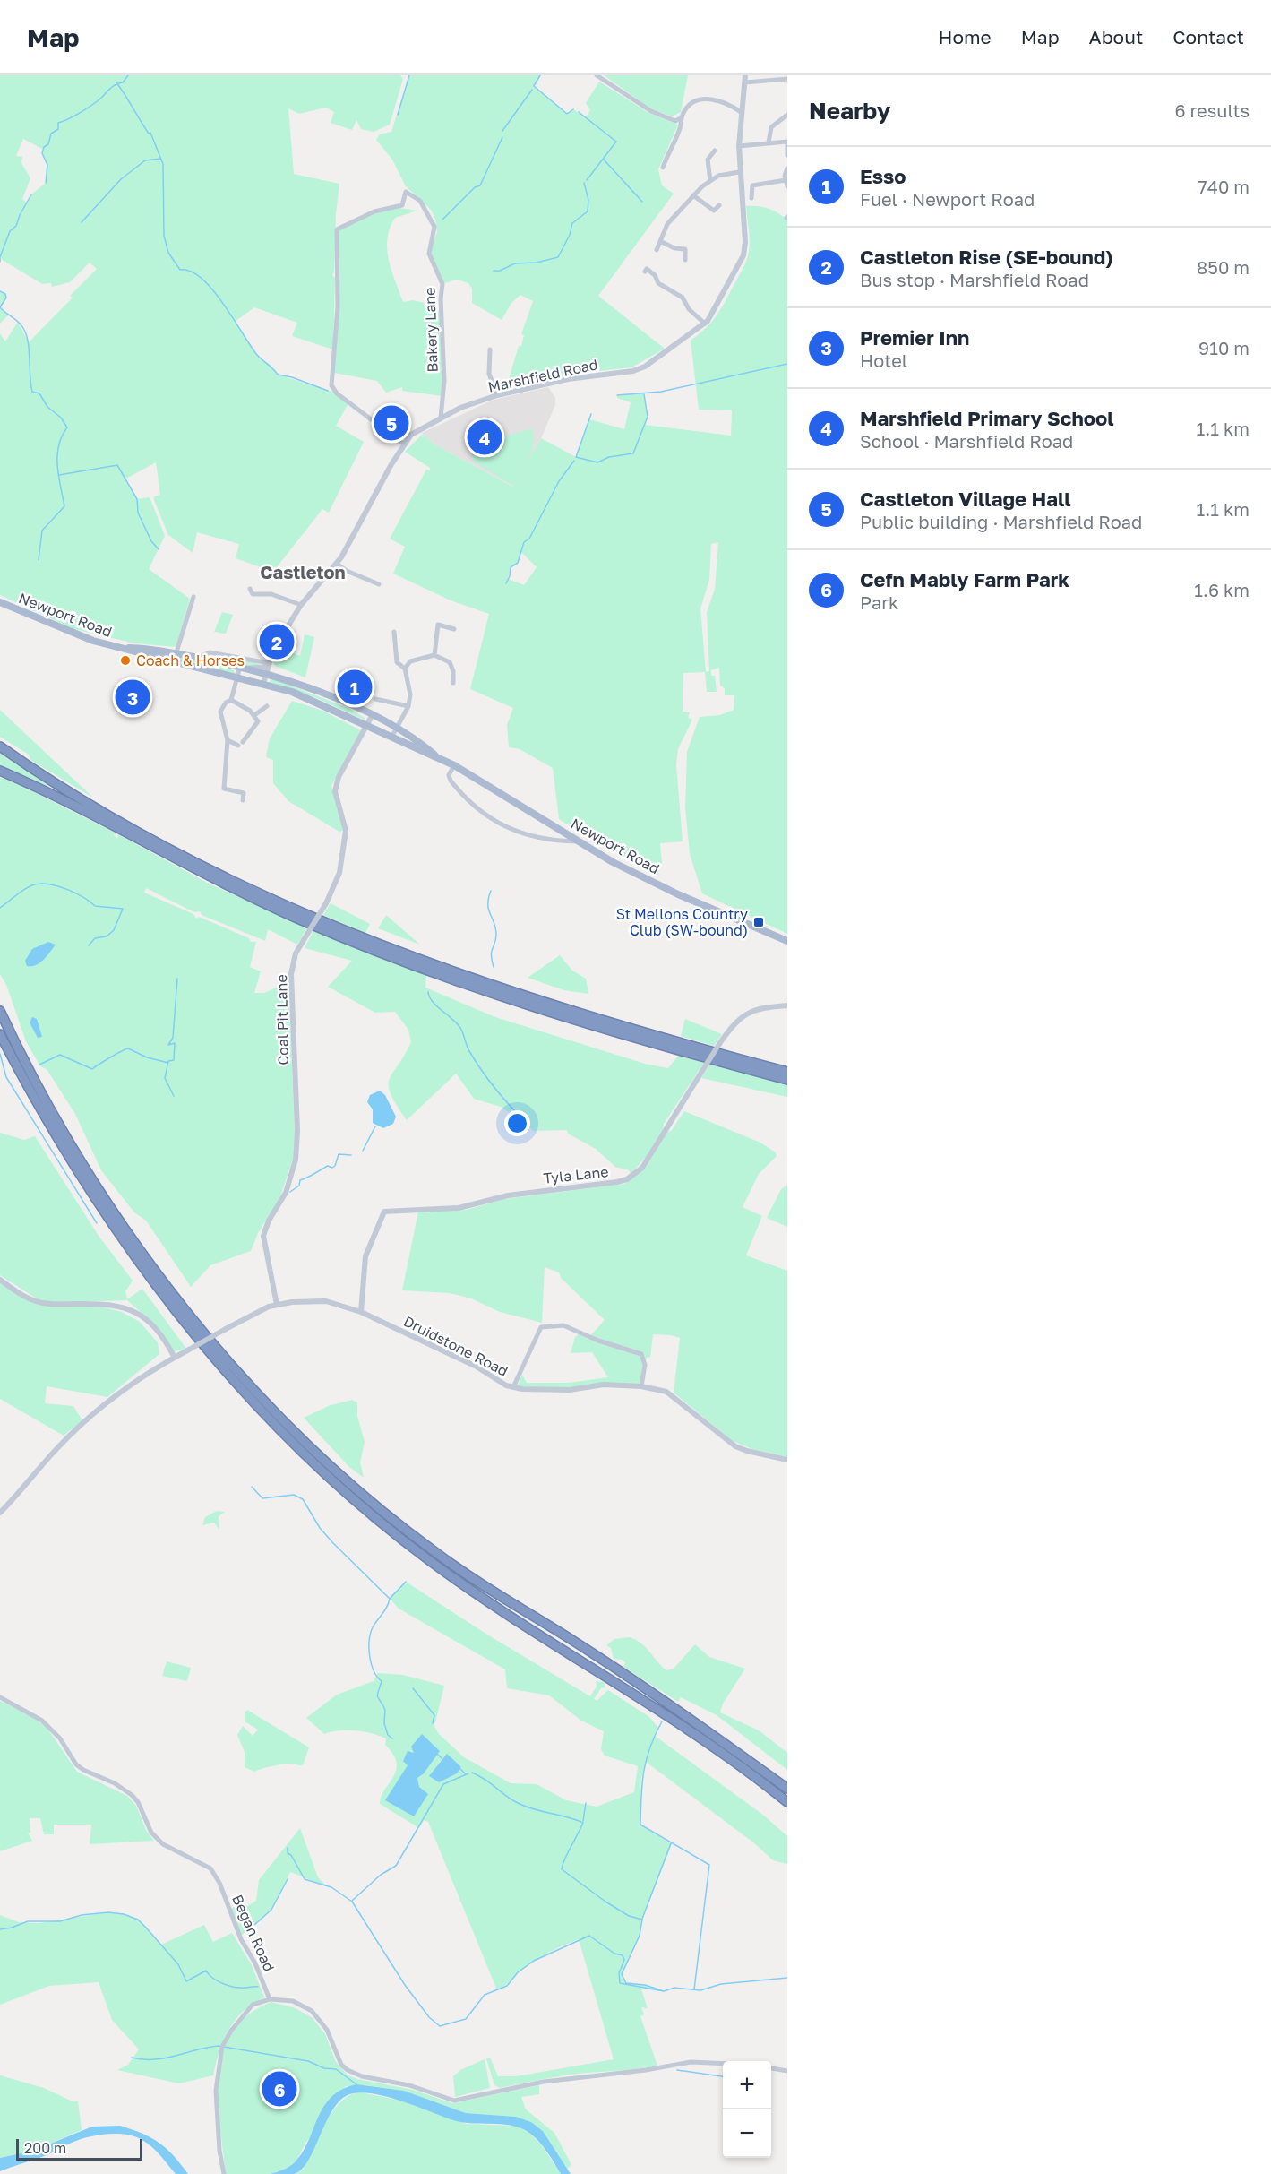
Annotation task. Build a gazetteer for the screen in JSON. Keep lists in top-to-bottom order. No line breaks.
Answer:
{"streets":{"main road":["Newport Road"],"street":["Bakery Lane","Marshfield Road","Coal Pit Lane","Tyla Lane","Druidstone Road","Began Road"]},"crossings":[["Bakery Lane","Marshfield Road"],["Marshfield Road","Newport Road"],["Newport Road","Coal Pit Lane"],["Coal Pit Lane","Druidstone Road"],["Tyla Lane","Druidstone Road"]],"districts":["Castleton"],"places":{"other":["Coach & Horses"],"transit":["St Mellons Country Club (SW-bound)"]},"scale_bar":"200 m","page":{"header":"Map","nav":["Home","Map","About","Contact"],"heading":["Nearby","6 results"],"list":[{"mark":"1","name":"Esso","note":"Fuel · Newport Road","value":"740 m"},{"mark":"2","name":"Castleton Rise (SE-bound)","note":"Bus stop · Marshfield Road","value":"850 m"},{"mark":"3","name":"Premier Inn","note":"Hotel","value":"910 m"},{"mark":"4","name":"Marshfield Primary School","note":"School · Marshfield Road","value":"1.1 km"},{"mark":"5","name":"Castleton Village Hall","note":"Public building · Marshfield Road","value":"1.1 km"},{"mark":"6","name":"Cefn Mably Farm Park","note":"Park","value":"1.6 km"}],"pins":["5","4","2","1","3","6"],"map_buttons":["+","−"],"scale":"200 m"}}
